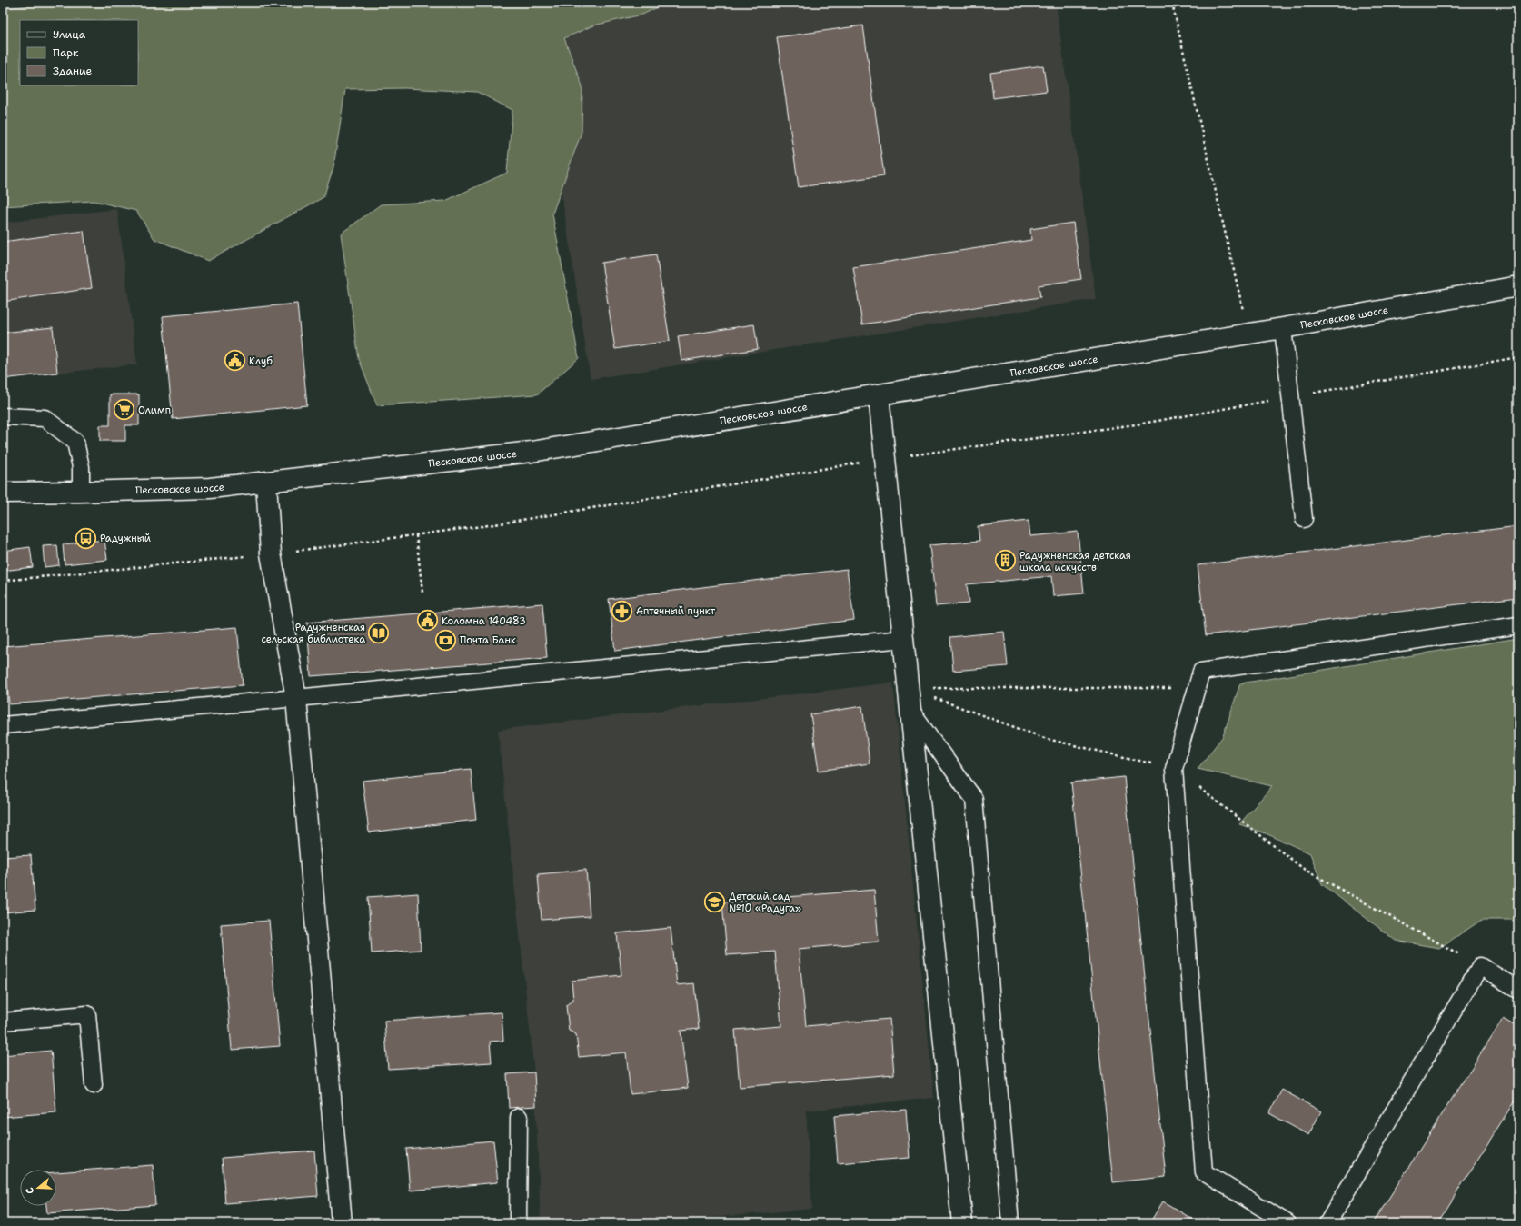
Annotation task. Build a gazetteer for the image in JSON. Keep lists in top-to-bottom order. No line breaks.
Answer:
{"streets":{"street":["Песковское шоссе"]},"places":{"public building":["Клуб","Коломна 140483"],"supermarket":["Олимп"],"bus stop":["Радужный"],"building":["Радужненская детская школа искусств"],"pharmacy":["Аптечный пункт"],"library":["Радужненская сельская библиотека"],"bank":["Почта Банк"],"school or university":["Детский сад №10 «Радуга»"]},"legend":["Улица","Парк","Здание"],"north":"left"}
